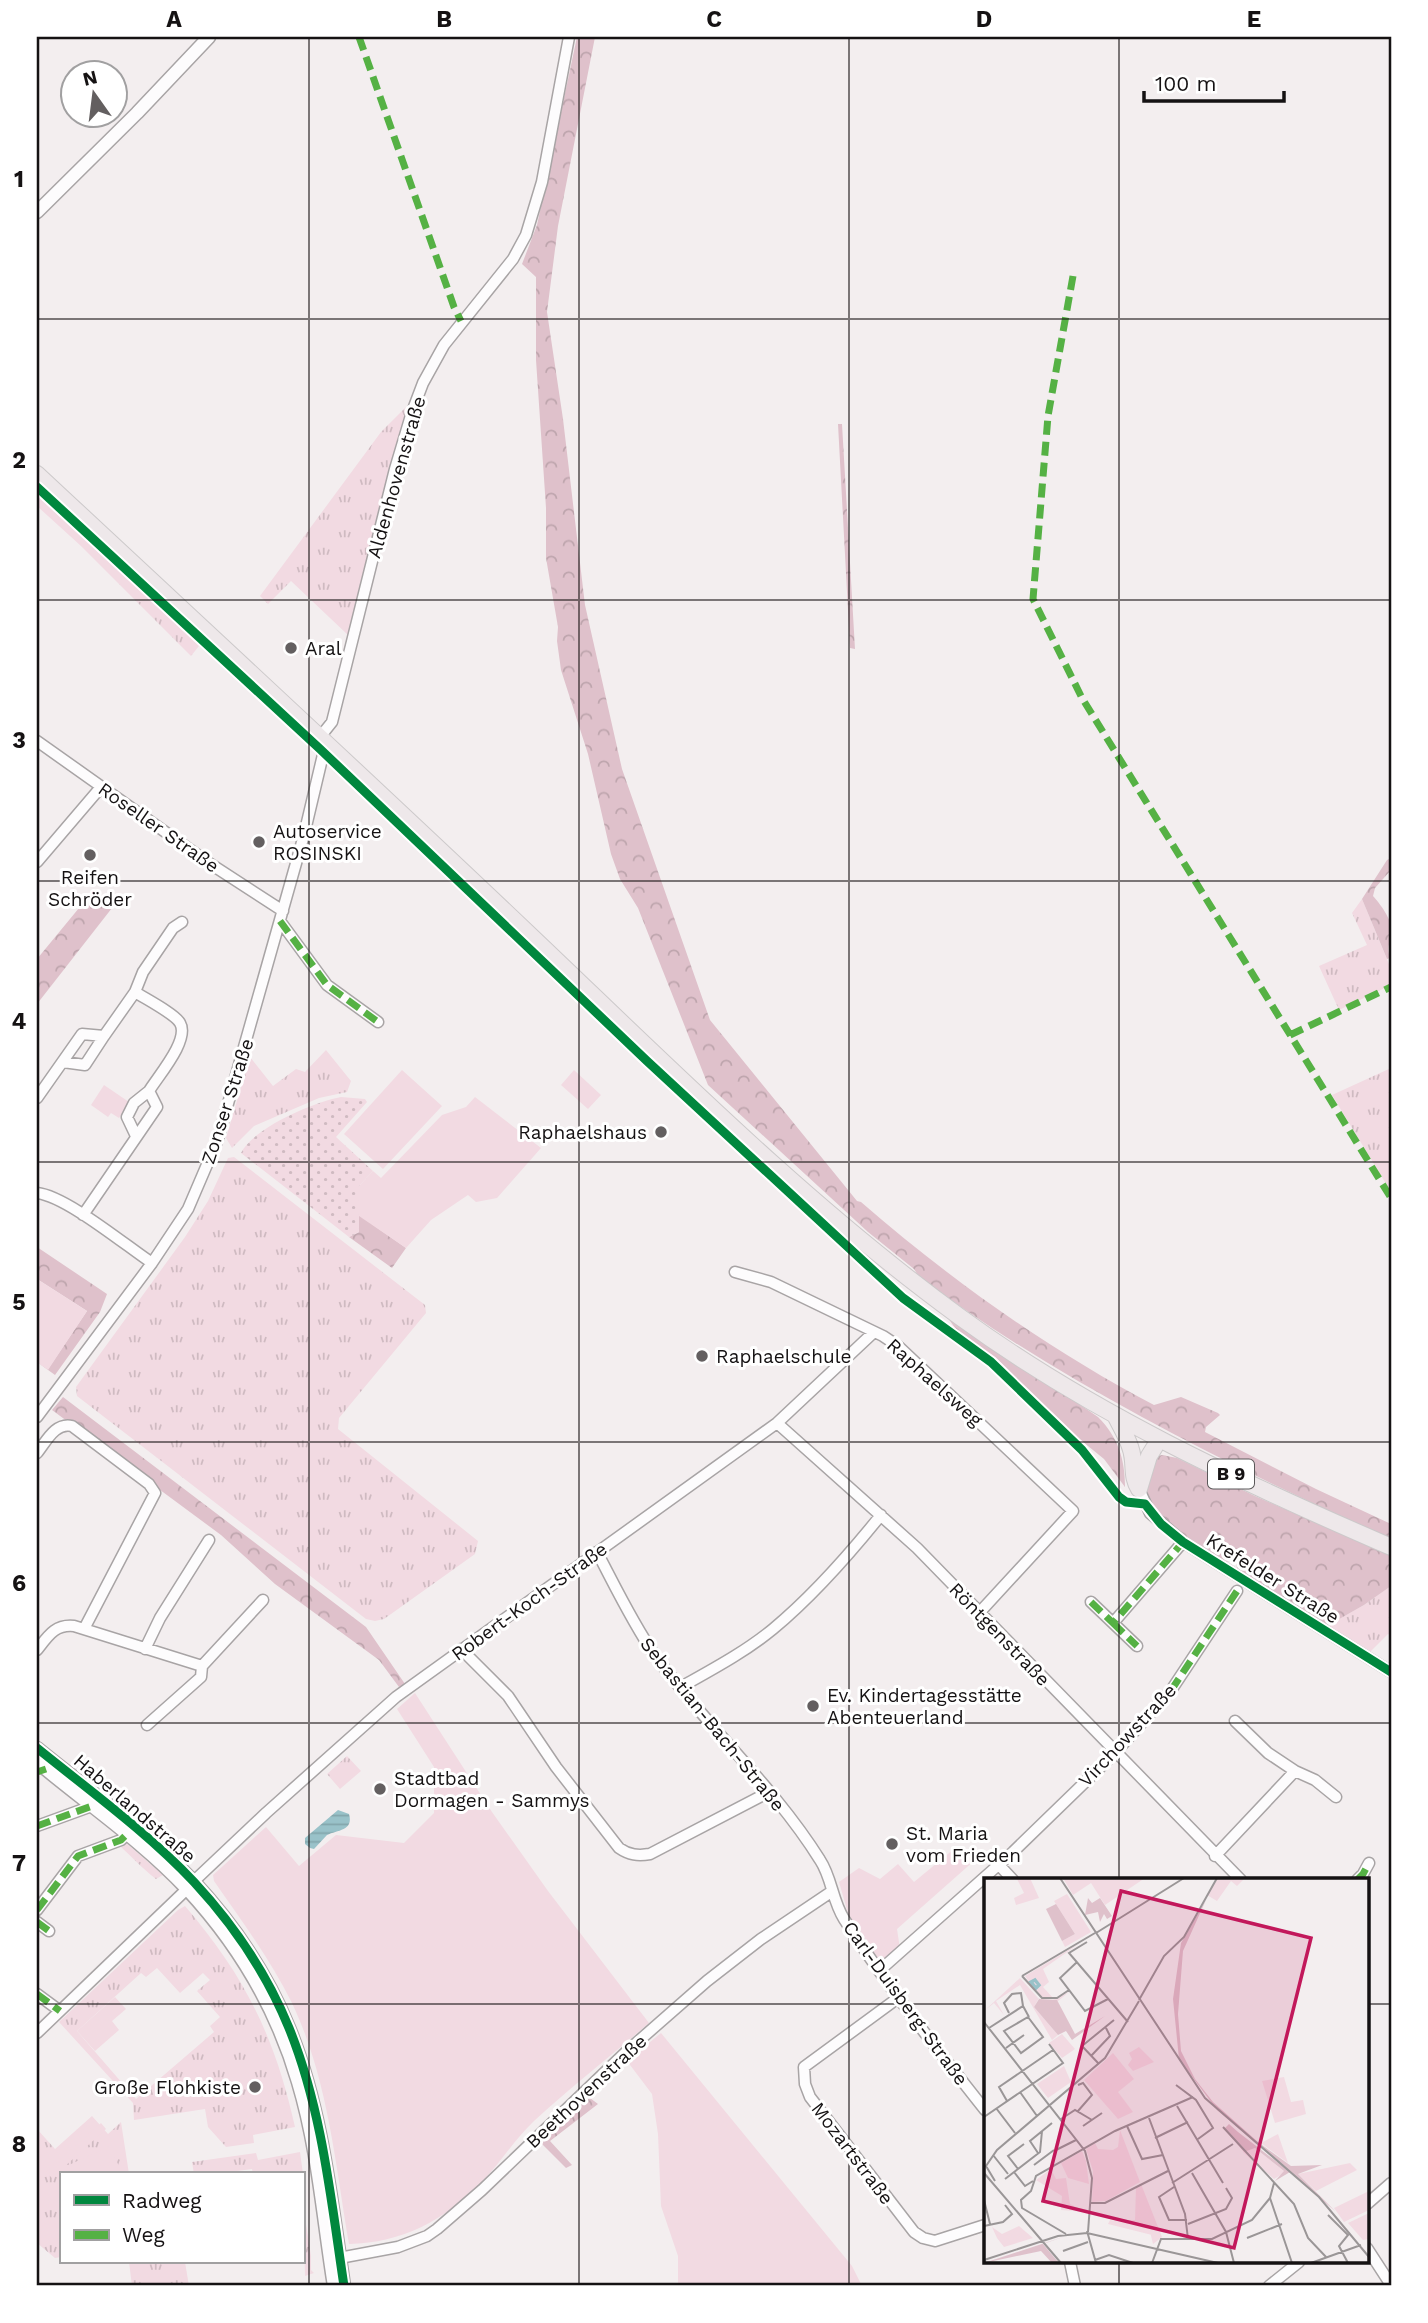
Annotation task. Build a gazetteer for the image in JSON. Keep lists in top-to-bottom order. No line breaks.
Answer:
{"streets":{"main road":["B 9"],"street":["Aldenhovenstraße","Roseller Straße","Zonser Straße","Raphaelsweg","Krefelder Straße","Robert-Koch-Straße","Röntgenstraße","Sebastian-Bach-Straße","Virchowstraße","Haberlandstraße","Carl-Duisberg-Straße","Beethovenstraße","Mozartstraße"]},"crossings":[["Aldenhovenstraße","Zonser Straße"],["Aldenhovenstraße","B 9"],["Roseller Straße","Zonser Straße"],["Zonser Straße","B 9"],["Raphaelsweg","Robert-Koch-Straße"],["Raphaelsweg","Röntgenstraße"],["Robert-Koch-Straße","Röntgenstraße"],["Robert-Koch-Straße","Sebastian-Bach-Straße"],["Robert-Koch-Straße","Haberlandstraße"],["Röntgenstraße","Virchowstraße"],["Sebastian-Bach-Straße","Carl-Duisberg-Straße"],["Sebastian-Bach-Straße","Beethovenstraße"],["Virchowstraße","Carl-Duisberg-Straße"],["Haberlandstraße","Beethovenstraße"],["Carl-Duisberg-Straße","Beethovenstraße"],["Carl-Duisberg-Straße","Mozartstraße"]],"places":["Aral","Autoservice ROSINSKI","Reifen Schröder","Raphaelshaus","Raphaelschule","Ev. Kindertagesstätte Abenteuerland","Stadtbad Dormagen - Sammys","St. Maria vom Frieden","Große Flohkiste"],"legend":["Radweg","Weg"],"scale_bar":"100 m","north":"top","grid":{"columns":["A","B","C","D","E"],"rows":["1","2","3","4","5","6","7","8"]}}
